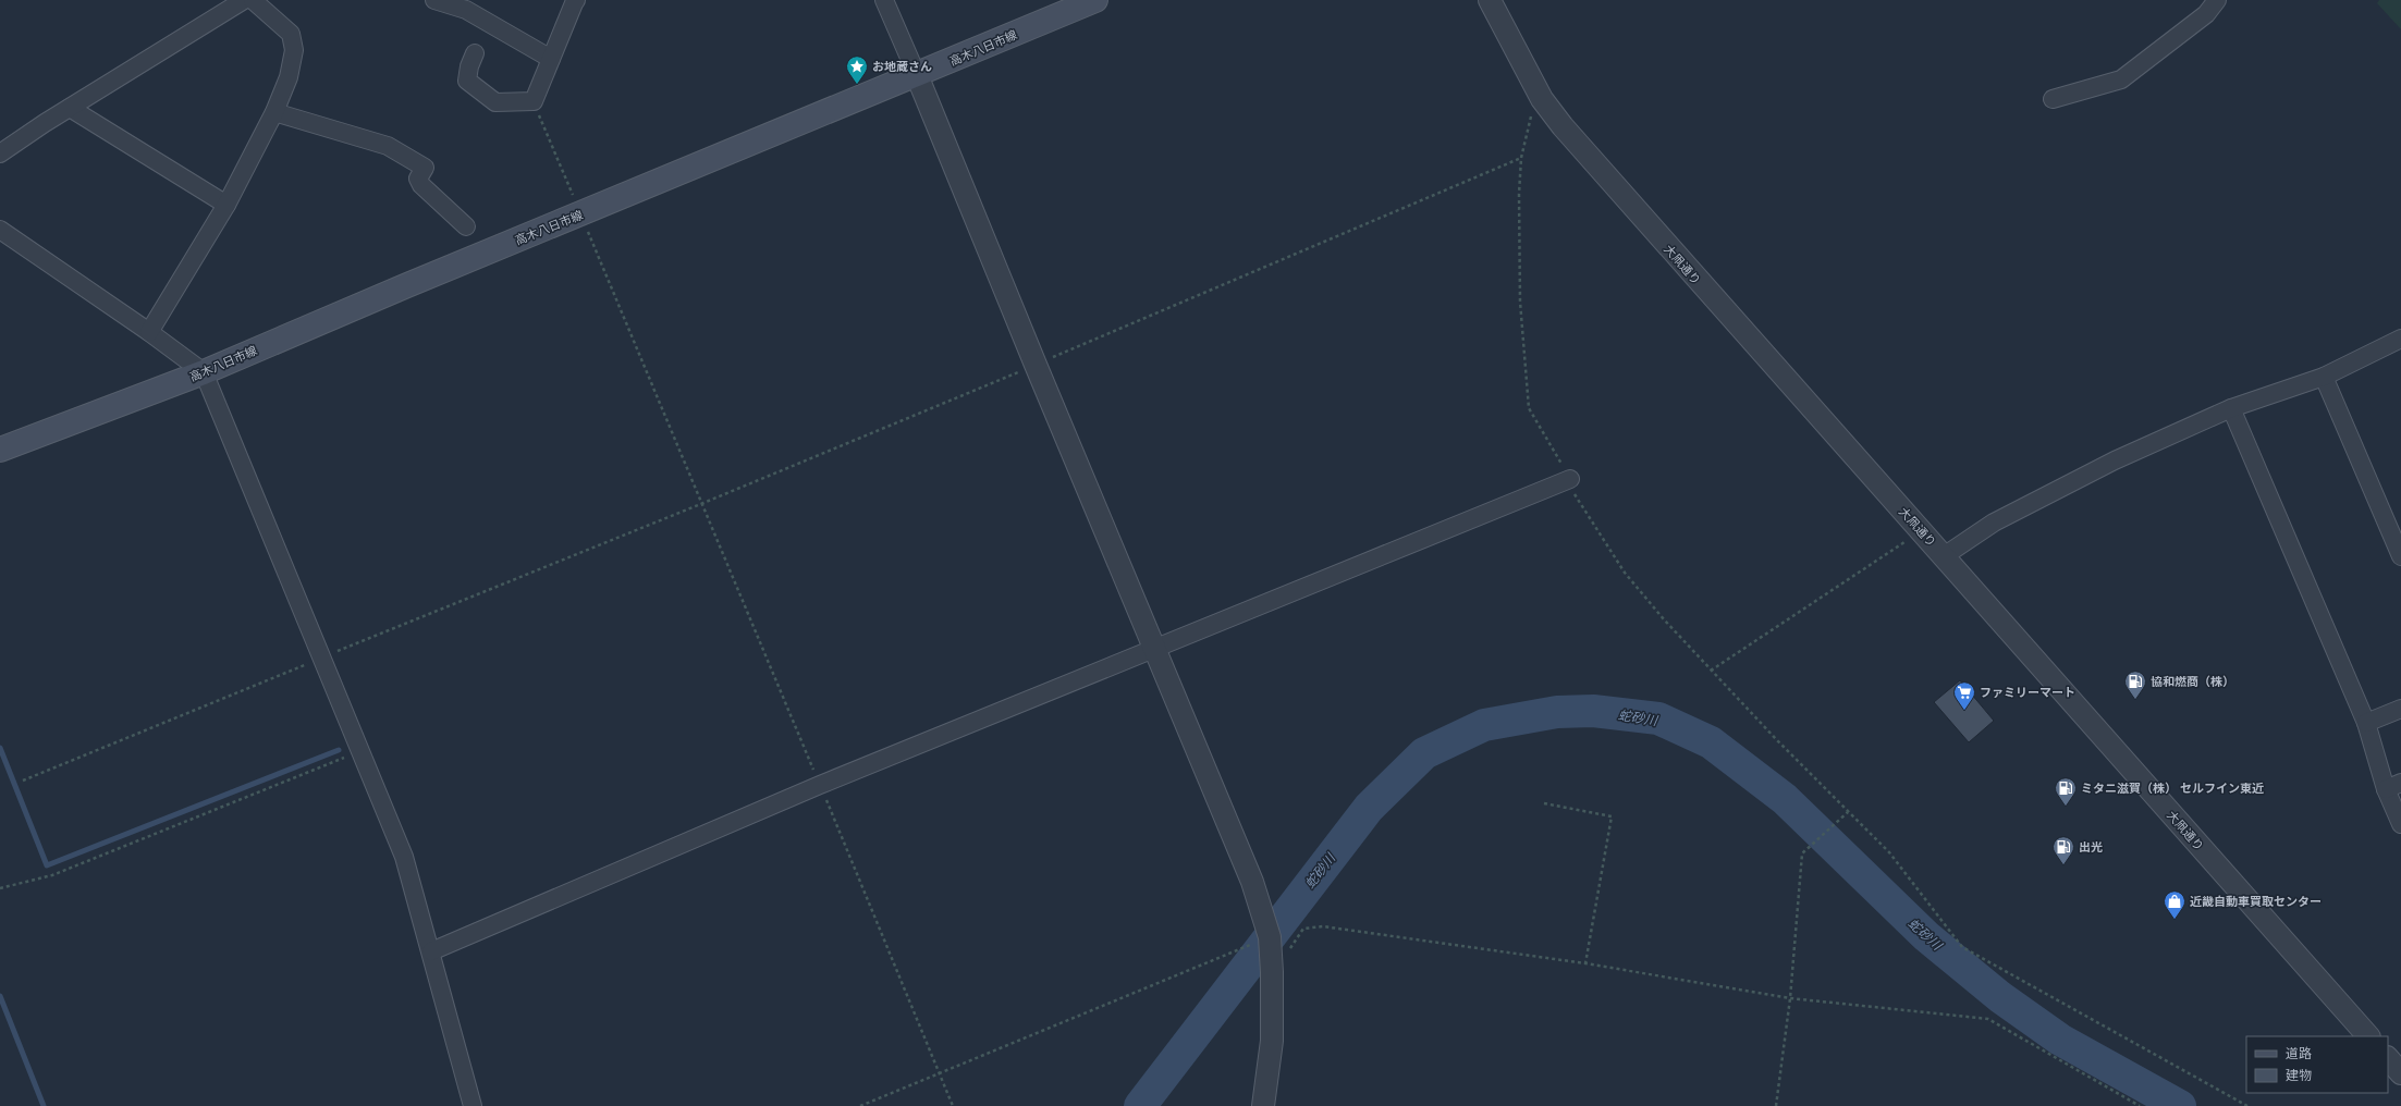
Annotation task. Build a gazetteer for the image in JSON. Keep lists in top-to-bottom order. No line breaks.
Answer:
{"streets":{"main road":["高木八日市線"],"street":["大凧通り"]},"water":["蛇砂川"],"places":{"place":["お地蔵さん"],"fuel station":["協和燃商（株）","ミタニ滋賀（株） セルフイン東近","出光"],"supermarket":["ファミリーマート"],"shop":["近畿自動車買取センター"]},"legend":["道路","建物"]}
